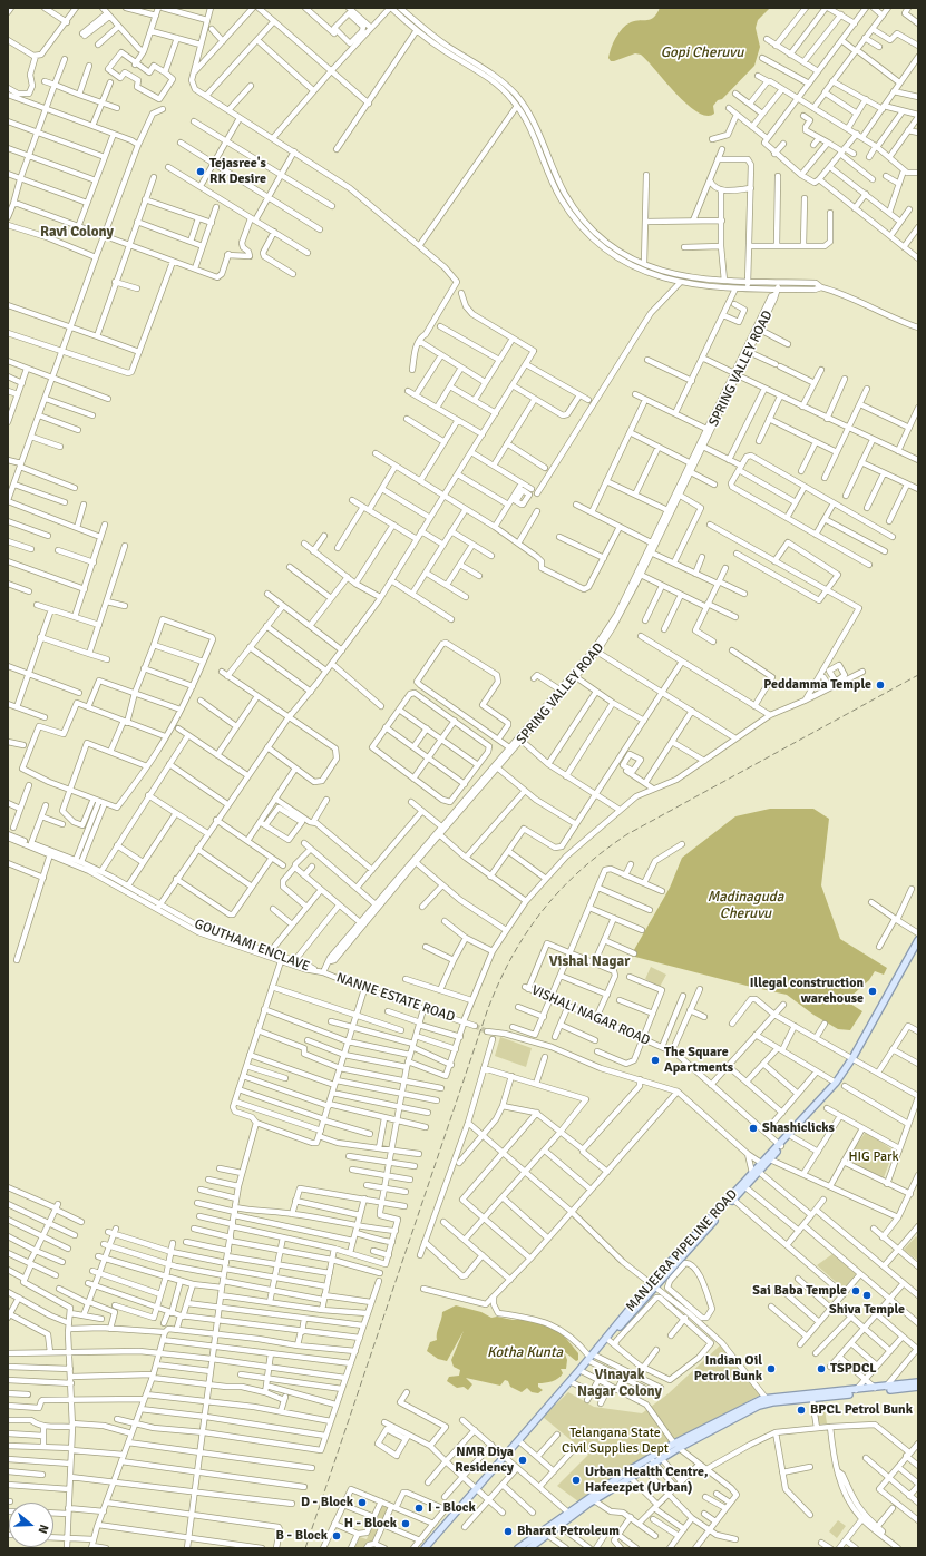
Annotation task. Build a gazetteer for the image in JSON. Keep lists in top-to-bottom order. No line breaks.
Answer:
{"streets":{"main road":["MANJEERA PIPELINE ROAD"],"street":["SPRING VALLEY ROAD","GOUTHAMI ENCLAVE","NANNE ESTATE ROAD","VISHALI NAGAR ROAD"]},"crossings":[["GOUTHAMI ENCLAVE","NANNE ESTATE ROAD"],["VISHALI NAGAR ROAD","MANJEERA PIPELINE ROAD"]],"districts":["Ravi Colony","Vishal Nagar","Vinayak Nagar Colony"],"water":["Gopi Cheruvu","Madinaguda Cheruvu","Kotha Kunta"],"parks":["HIG Park","Telangana State Civil Supplies Dept"],"places":["Tejasree's RK Desire","Peddamma Temple","Illegal construction warehouse","The Square Apartments","Shashiclicks","Sai Baba Temple","Shiva Temple","Indian Oil Petrol Bunk","TSPDCL","BPCL Petrol Bunk","NMR Diya Residency","Urban Health Centre, Hafeezpet (Urban)","D - Block","I - Block","H - Block","Bharat Petroleum","B - Block"],"north":"right"}
